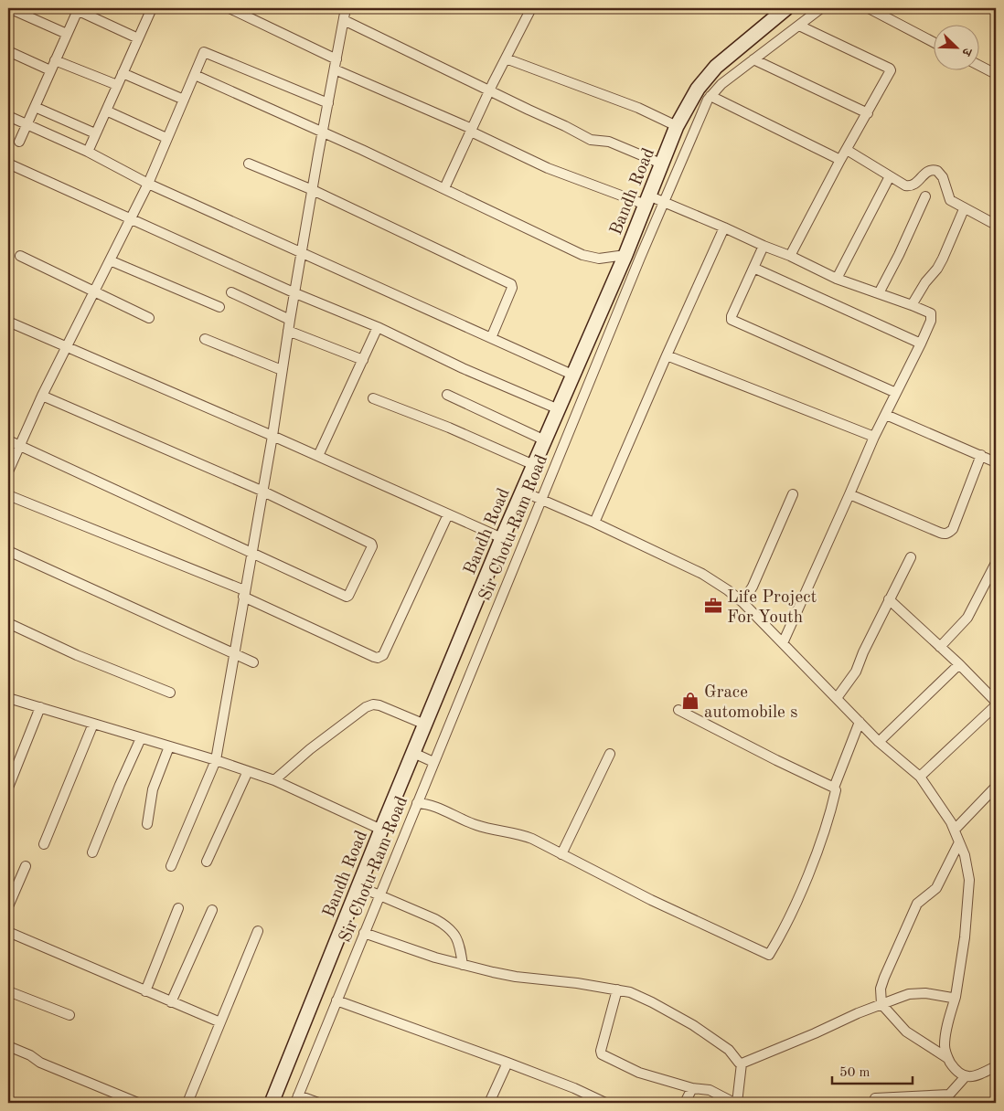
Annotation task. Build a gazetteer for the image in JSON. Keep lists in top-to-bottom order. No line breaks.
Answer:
{"streets":{"street":["Bandh Road","Sir Chotu Ram Road"]},"places":{"office":["Life Project For Youth"],"shop":["Grace automobile s"]},"scale_bar":"50 m","north":"bottom right"}
